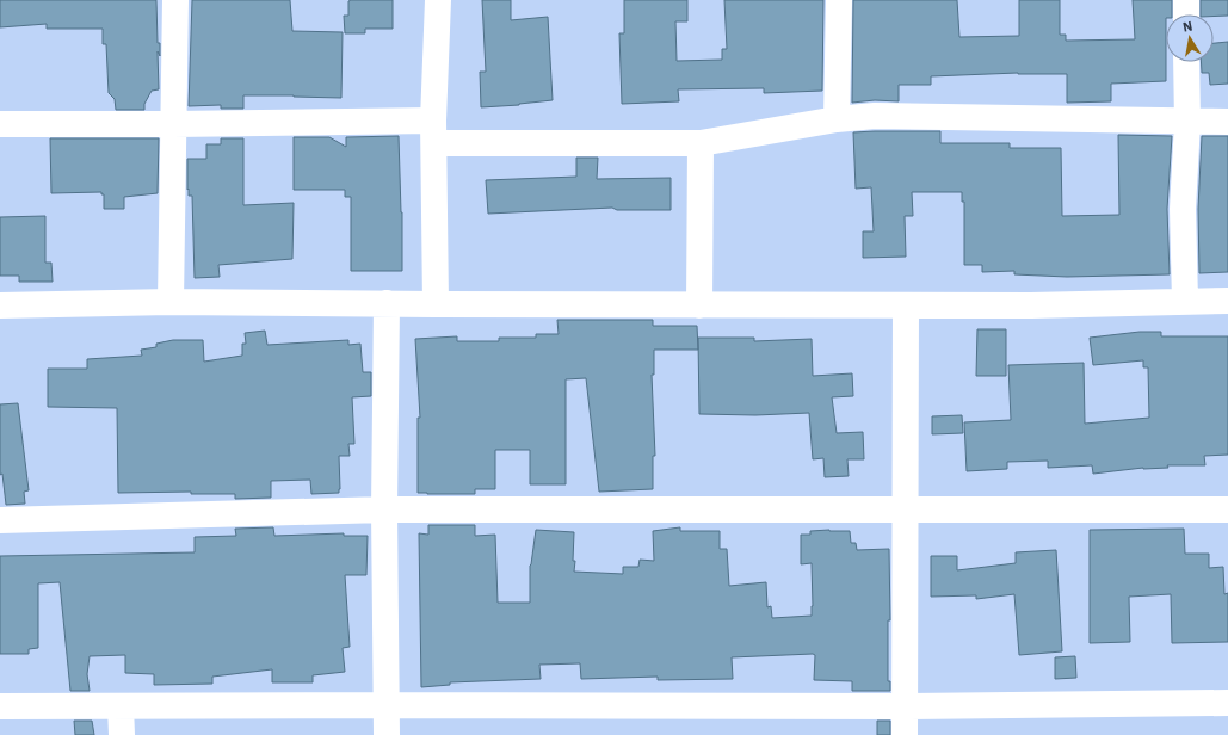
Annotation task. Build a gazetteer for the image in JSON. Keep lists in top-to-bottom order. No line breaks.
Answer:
{"north":"top"}
